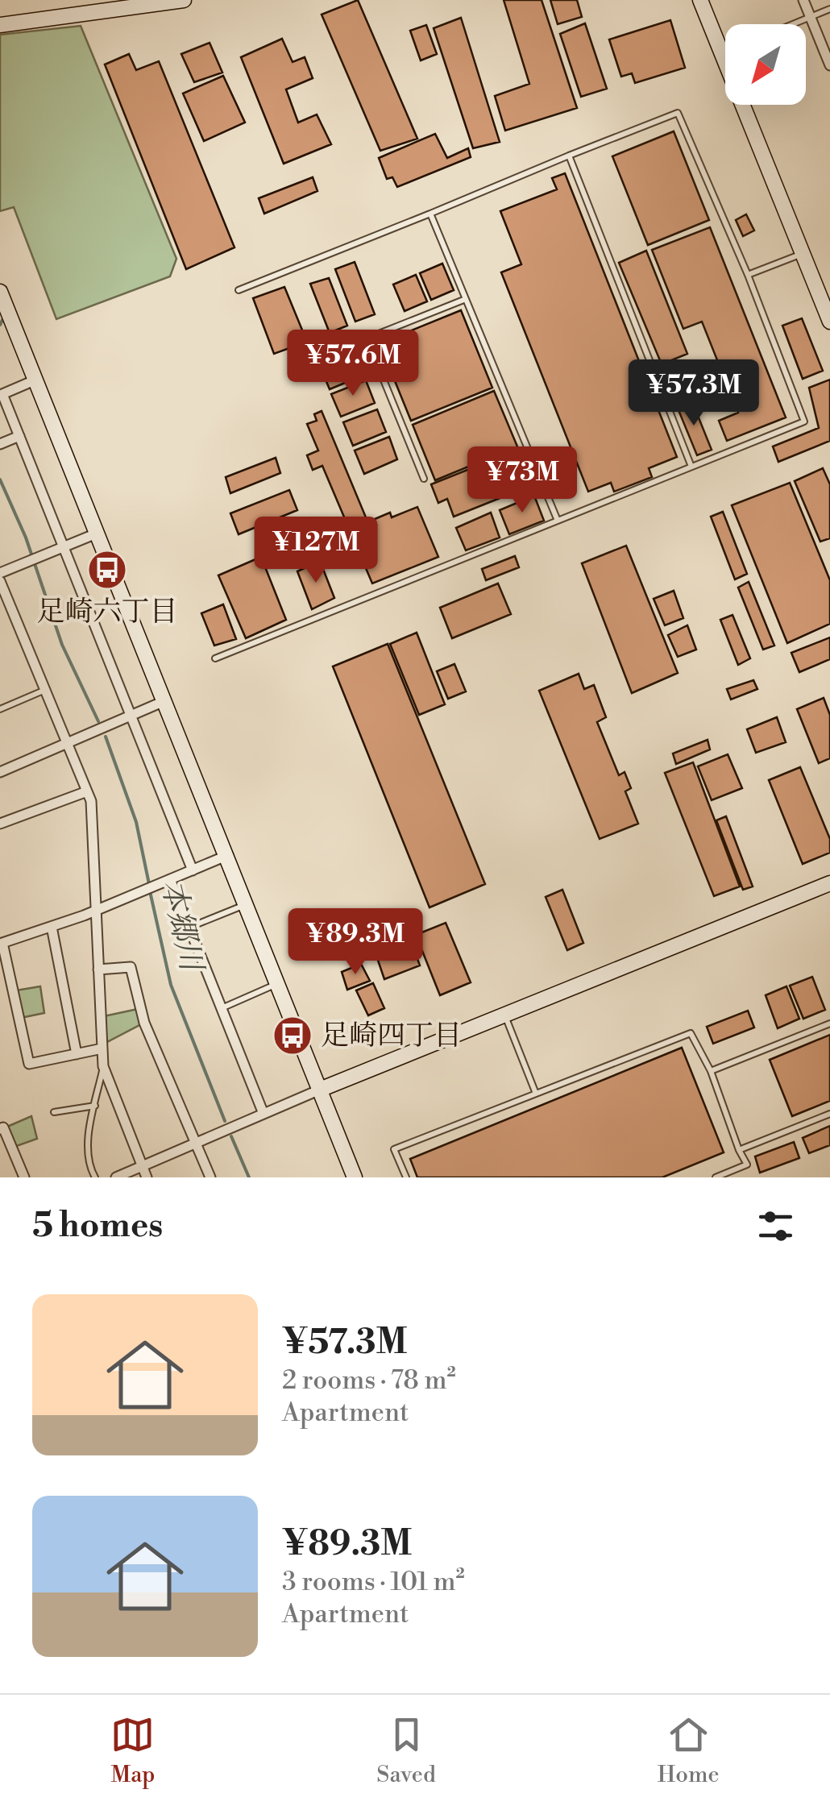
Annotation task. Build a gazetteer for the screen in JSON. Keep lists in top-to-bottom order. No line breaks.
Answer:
{"water":["本郷川"],"places":{"bus stop":["足崎六丁目","足崎四丁目"]},"north":"bottom left","page":{"price":["¥57.6M","¥57.3M","¥73M","¥127M","¥89.3M"],"heading":"5 homes","list":[{"name":"¥57.3M","note":"2 rooms · 78 m² · Apartment"},{"name":"¥89.3M","note":"3 rooms · 101 m² · Apartment"}],"tabs":["Map","Saved","Home"]}}
